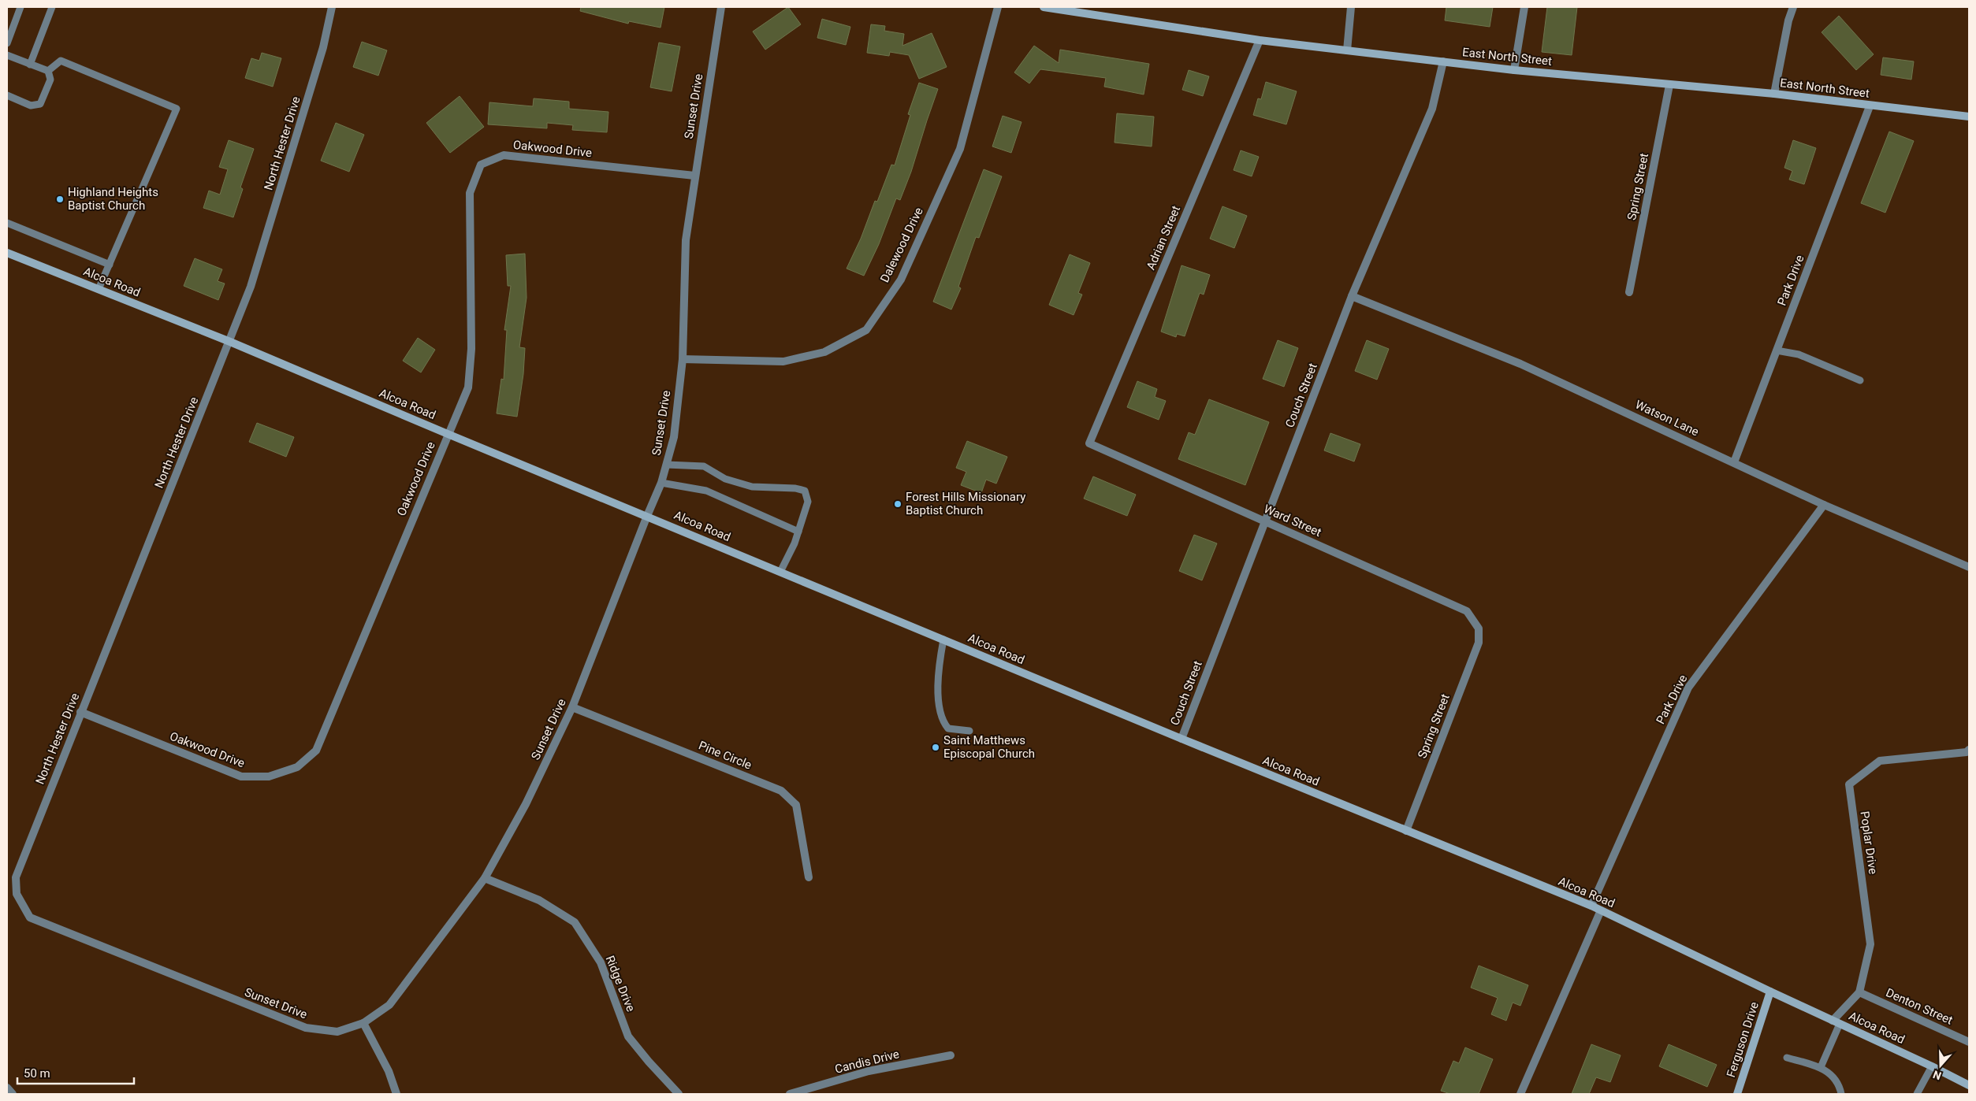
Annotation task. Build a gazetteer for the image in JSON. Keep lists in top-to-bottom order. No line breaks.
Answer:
{"streets":{"main road":["East North Street","Alcoa Road","Ferguson Drive"],"street":["Sunset Drive","North Hester Drive","Oakwood Drive","Spring Street","Adrian Street","Dalewood Drive","Park Drive","Couch Street","Watson Lane","Ward Street","Pine Circle","Poplar Drive","Ridge Drive","Denton Street","Candis Drive"]},"crossings":[["East North Street","Spring Street"],["East North Street","Adrian Street"],["East North Street","Park Drive"],["East North Street","Couch Street"],["Sunset Drive","North Hester Drive"],["Sunset Drive","Oakwood Drive"],["Sunset Drive","Dalewood Drive"],["Sunset Drive","Alcoa Road"],["Sunset Drive","Pine Circle"],["Sunset Drive","Ridge Drive"],["North Hester Drive","Oakwood Drive"],["North Hester Drive","Alcoa Road"],["Oakwood Drive","Alcoa Road"],["Spring Street","Alcoa Road"],["Spring Street","Ward Street"],["Adrian Street","Ward Street"],["Park Drive","Alcoa Road"],["Park Drive","Watson Lane"],["Alcoa Road","Couch Street"],["Alcoa Road","Ferguson Drive"],["Couch Street","Watson Lane"],["Couch Street","Ward Street"],["Poplar Drive","Denton Street"]],"places":["Highland Heights Baptist Church","Forest Hills Missionary Baptist Church","Saint Matthews Episcopal Church"],"scale_bar":"50 m","north":"bottom"}
